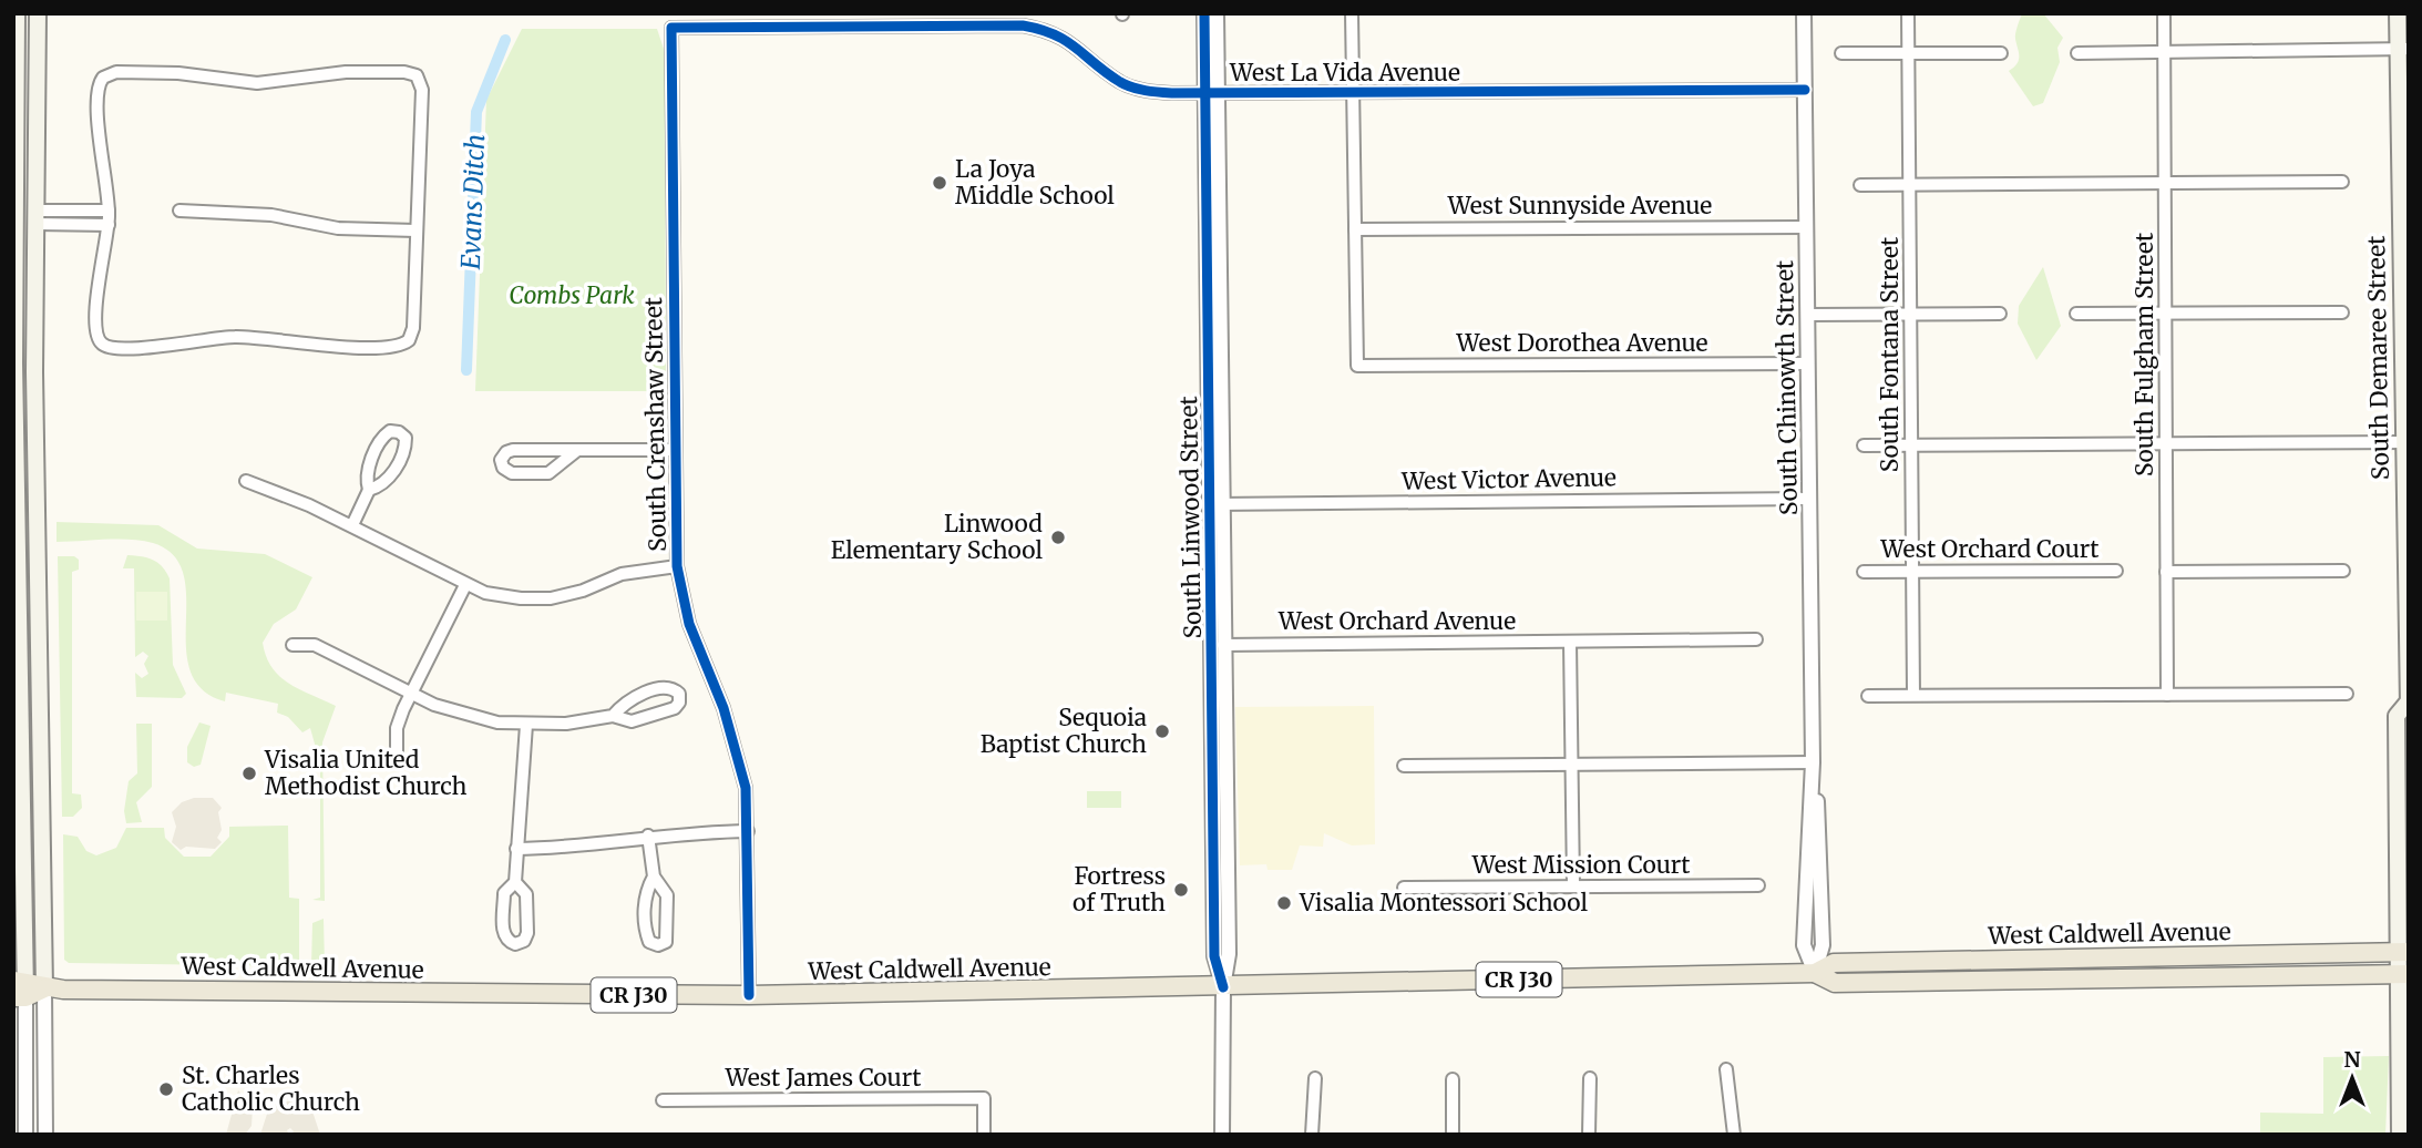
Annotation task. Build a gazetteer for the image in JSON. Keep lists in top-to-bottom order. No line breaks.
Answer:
{"streets":{"main road":["South Demaree Street","West Caldwell Avenue","CR J30"],"street":["West La Vida Avenue","West Sunnyside Avenue","West Dorothea Avenue","South Fontana Street","South Fulgham Street","South Chinowth Street","South Crenshaw Street","West Victor Avenue","South Linwood Street","West Orchard Court","West Orchard Avenue","West Mission Court","West James Court"]},"crossings":[["West La Vida Avenue","South Chinowth Street"],["West La Vida Avenue","South Crenshaw Street"],["West La Vida Avenue","South Linwood Street"],["West Sunnyside Avenue","West Dorothea Avenue"],["West Sunnyside Avenue","South Chinowth Street"],["West Dorothea Avenue","South Chinowth Street"],["South Fontana Street","West Orchard Court"],["South Demaree Street","West Caldwell Avenue"],["South Chinowth Street","West Victor Avenue"],["South Chinowth Street","West Caldwell Avenue"],["South Crenshaw Street","West Caldwell Avenue"],["West Victor Avenue","South Linwood Street"],["South Linwood Street","West Orchard Avenue"],["South Linwood Street","West Caldwell Avenue"]],"water":["Evans Ditch"],"parks":["Combs Park"],"places":["La Joya Middle School","Linwood Elementary School","Sequoia Baptist Church","Visalia United Methodist Church","Fortress of Truth","Visalia Montessori School","St. Charles Catholic Church"],"north":"top"}
